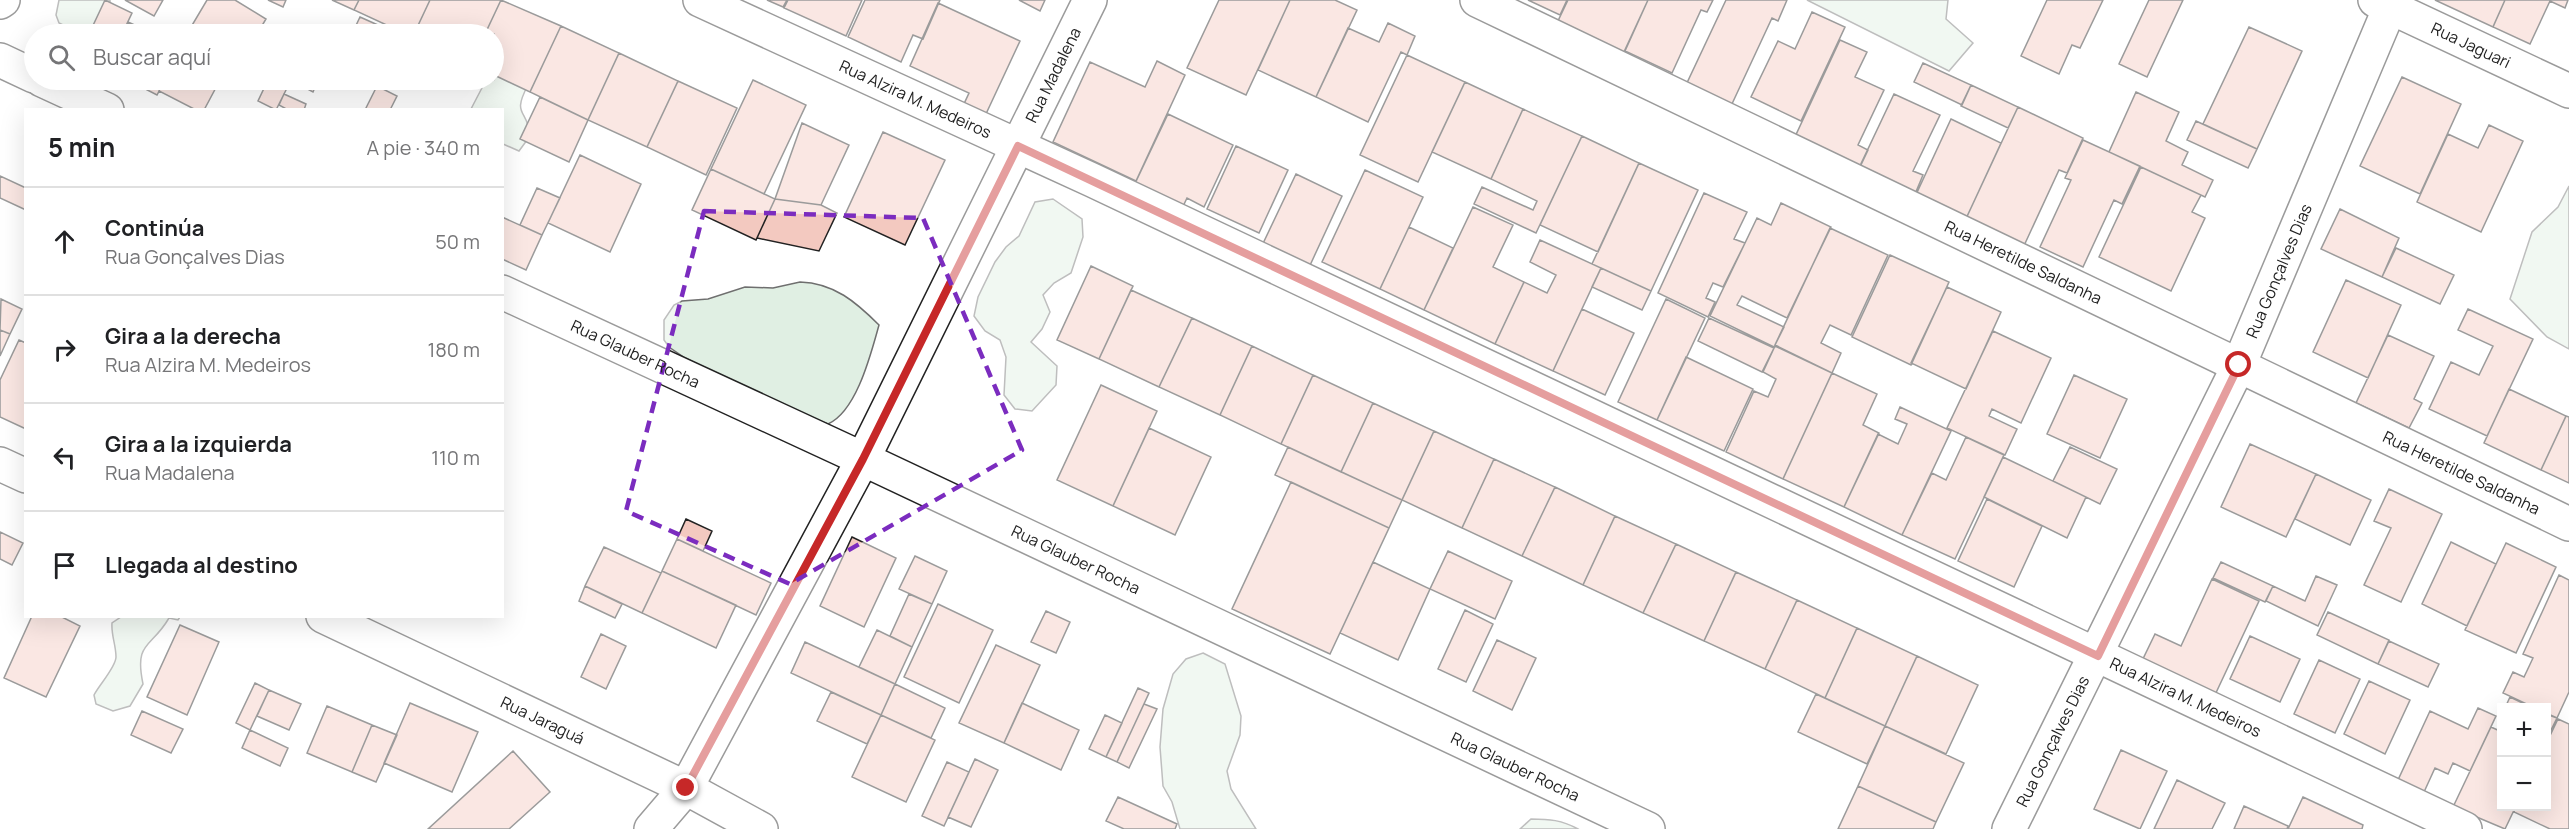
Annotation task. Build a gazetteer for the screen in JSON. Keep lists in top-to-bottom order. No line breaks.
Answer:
{"streets":{"street":["Rua Jaguari","Rua Madalena","Rua Alzira M. Medeiros","Rua Heretilde Saldanha","Rua Gonçalves Dias","Rua Glauber Rocha","Rua Jaraguá"]},"crossings":[["Rua Jaguari","Rua Gonçalves Dias"],["Rua Madalena","Rua Alzira M. Medeiros"],["Rua Madalena","Rua Glauber Rocha"],["Rua Madalena","Rua Jaraguá"],["Rua Alzira M. Medeiros","Rua Gonçalves Dias"],["Rua Heretilde Saldanha","Rua Gonçalves Dias"]],"page":{"search":"Buscar aquí","heading":["5 min","A pie · 340 m"],"list":[["Continúa","Rua Gonçalves Dias","50 m"],["Gira a la derecha","Rua Alzira M. Medeiros","180 m"],["Gira a la izquierda","Rua Madalena","110 m"],"Llegada al destino"],"map_buttons":["+","−"]}}
